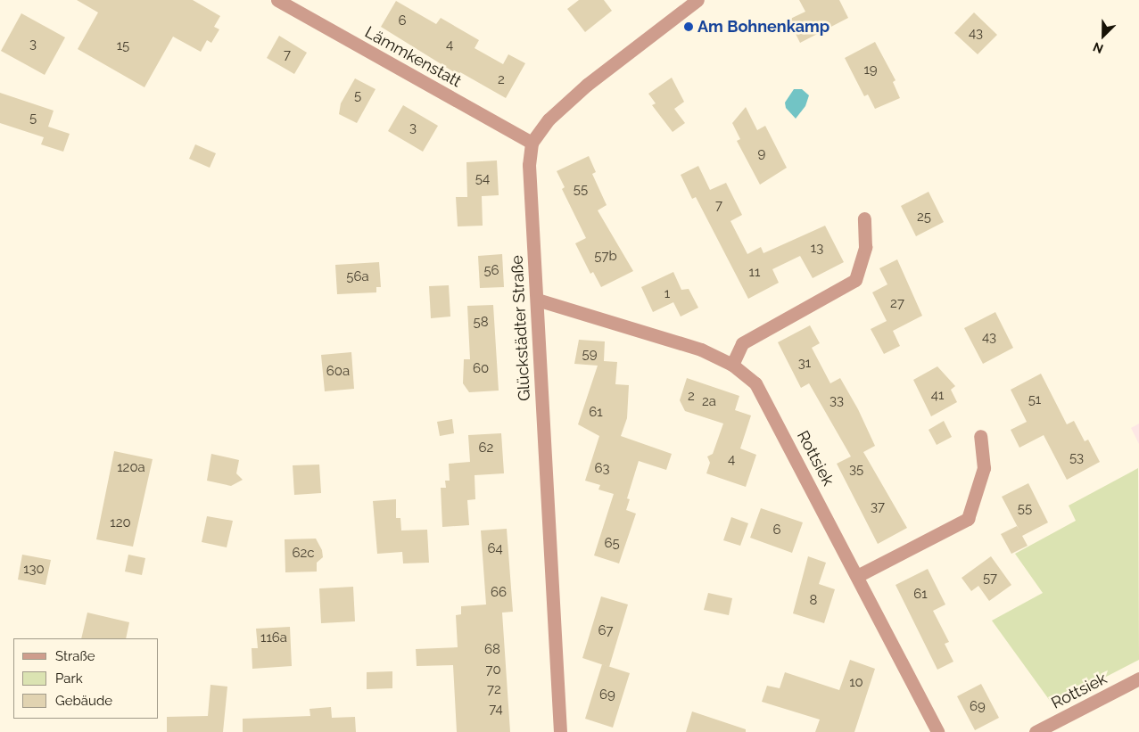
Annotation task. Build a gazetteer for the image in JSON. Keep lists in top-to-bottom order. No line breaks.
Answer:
{"streets":{"street":["Lämmkenstatt","Glückstädter Straße","Rottsiek"]},"crossings":[["Lämmkenstatt","Glückstädter Straße"],["Glückstädter Straße","Rottsiek"]],"places":["Am Bohnenkamp"],"house_numbers":["6","43","3","4","15","7","19","2","5","5","3","9","54","55","7","25","13","57b","56","11","56a","1","27","58","43","59","31","60","60a","41","2","51","33","2a","61","62","53","4","120a","63","35","37","55","120","6","65","64","62c","130","57","66","61","8","67","116a","68","70","10","72","69","69","74"],"legend":["Straße","Park","Gebäude"],"north":"bottom left"}
